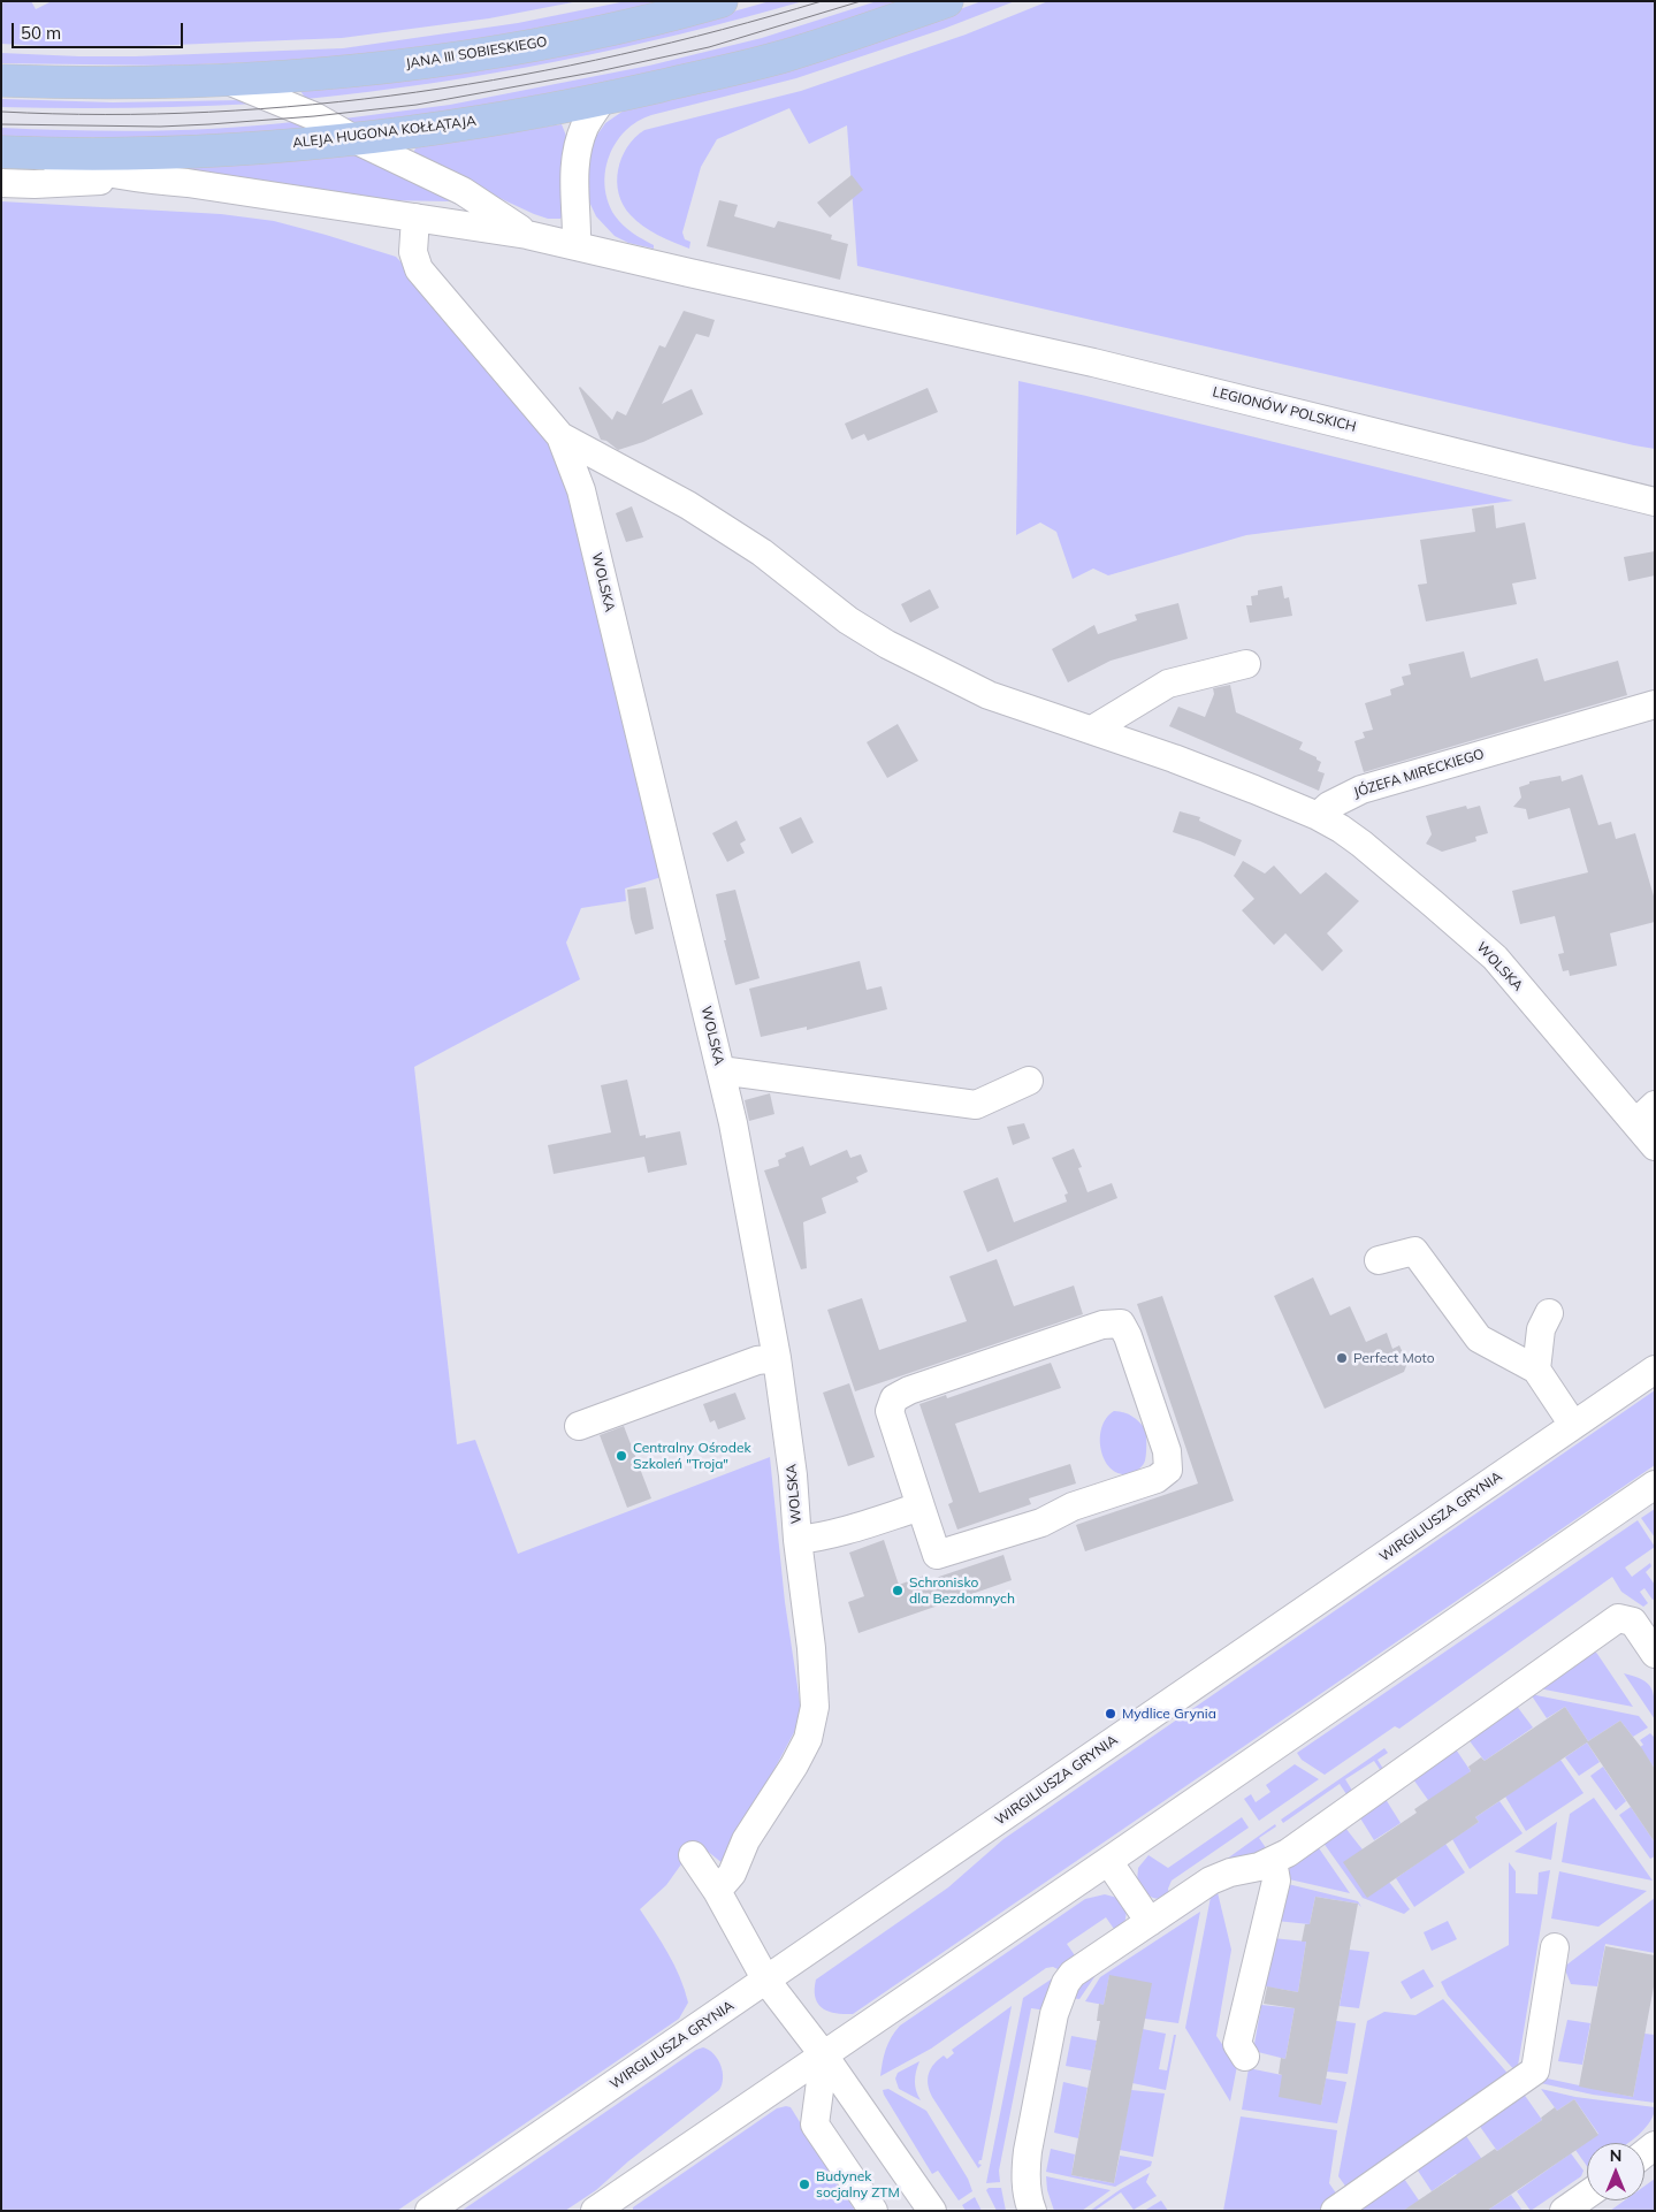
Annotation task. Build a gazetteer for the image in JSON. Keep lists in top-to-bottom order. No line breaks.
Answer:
{"streets":{"main road":["JANA III SOBIESKIEGO","ALEJA HUGONA KOŁŁĄTAJA"],"street":["LEGIONÓW POLSKICH","WOLSKA","JÓZEFA MIRECKIEGO","WIRGILIUSZA GRYNIA"]},"crossings":[["LEGIONÓW POLSKICH","WOLSKA"],["WOLSKA","JÓZEFA MIRECKIEGO"]],"places":["Perfect Moto","Centralny Ośrodek Szkoleń \"Troja\"","Schronisko dla Bezdomnych","Mydlice Grynia","Budynek socjalny ZTM"],"scale_bar":"50 m","north":"top"}
